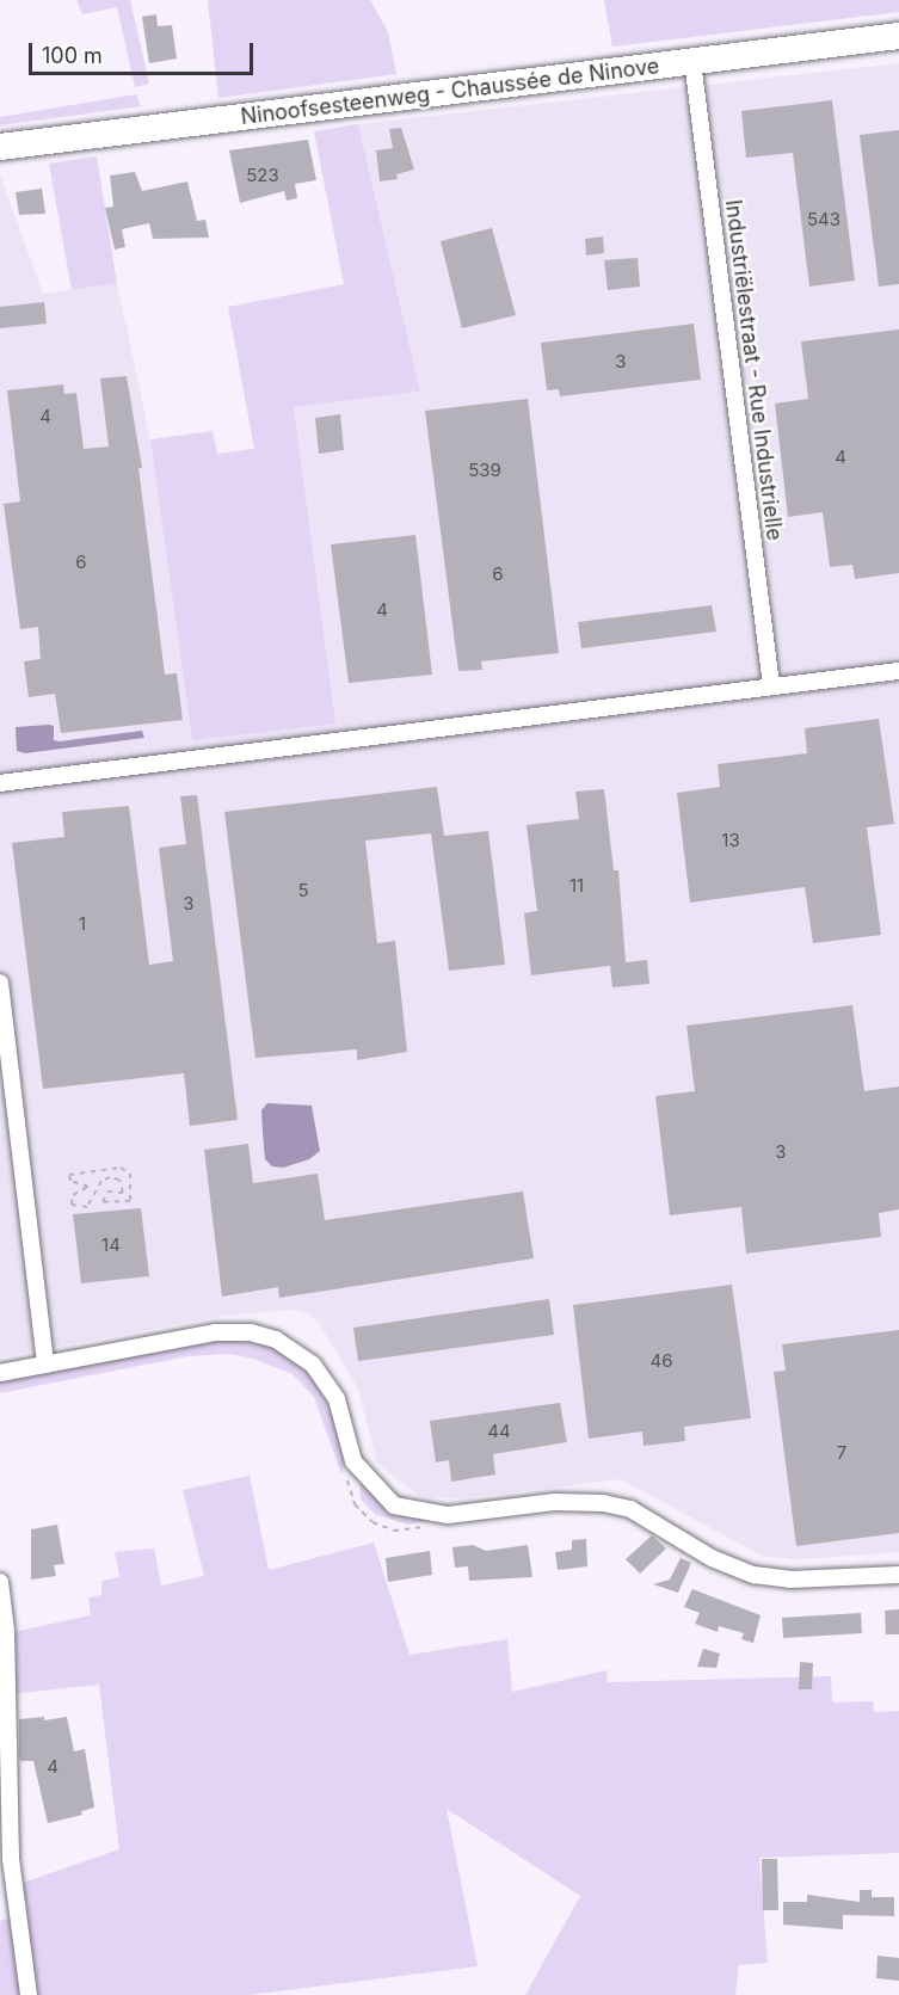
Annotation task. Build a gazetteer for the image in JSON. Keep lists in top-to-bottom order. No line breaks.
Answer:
{"streets":{"main road":["Ninoofsesteenweg - Chaussée de Ninove"],"street":["Industriëlestraat - Rue Industrielle"]},"crossings":[["Ninoofsesteenweg - Chaussée de Ninove","Industriëlestraat - Rue Industrielle"]],"house_numbers":["523","543","3","4","4","539","6","6","4","13","11","5","3","1","3","14","46","44","7","4"],"scale_bar":"100 m"}
